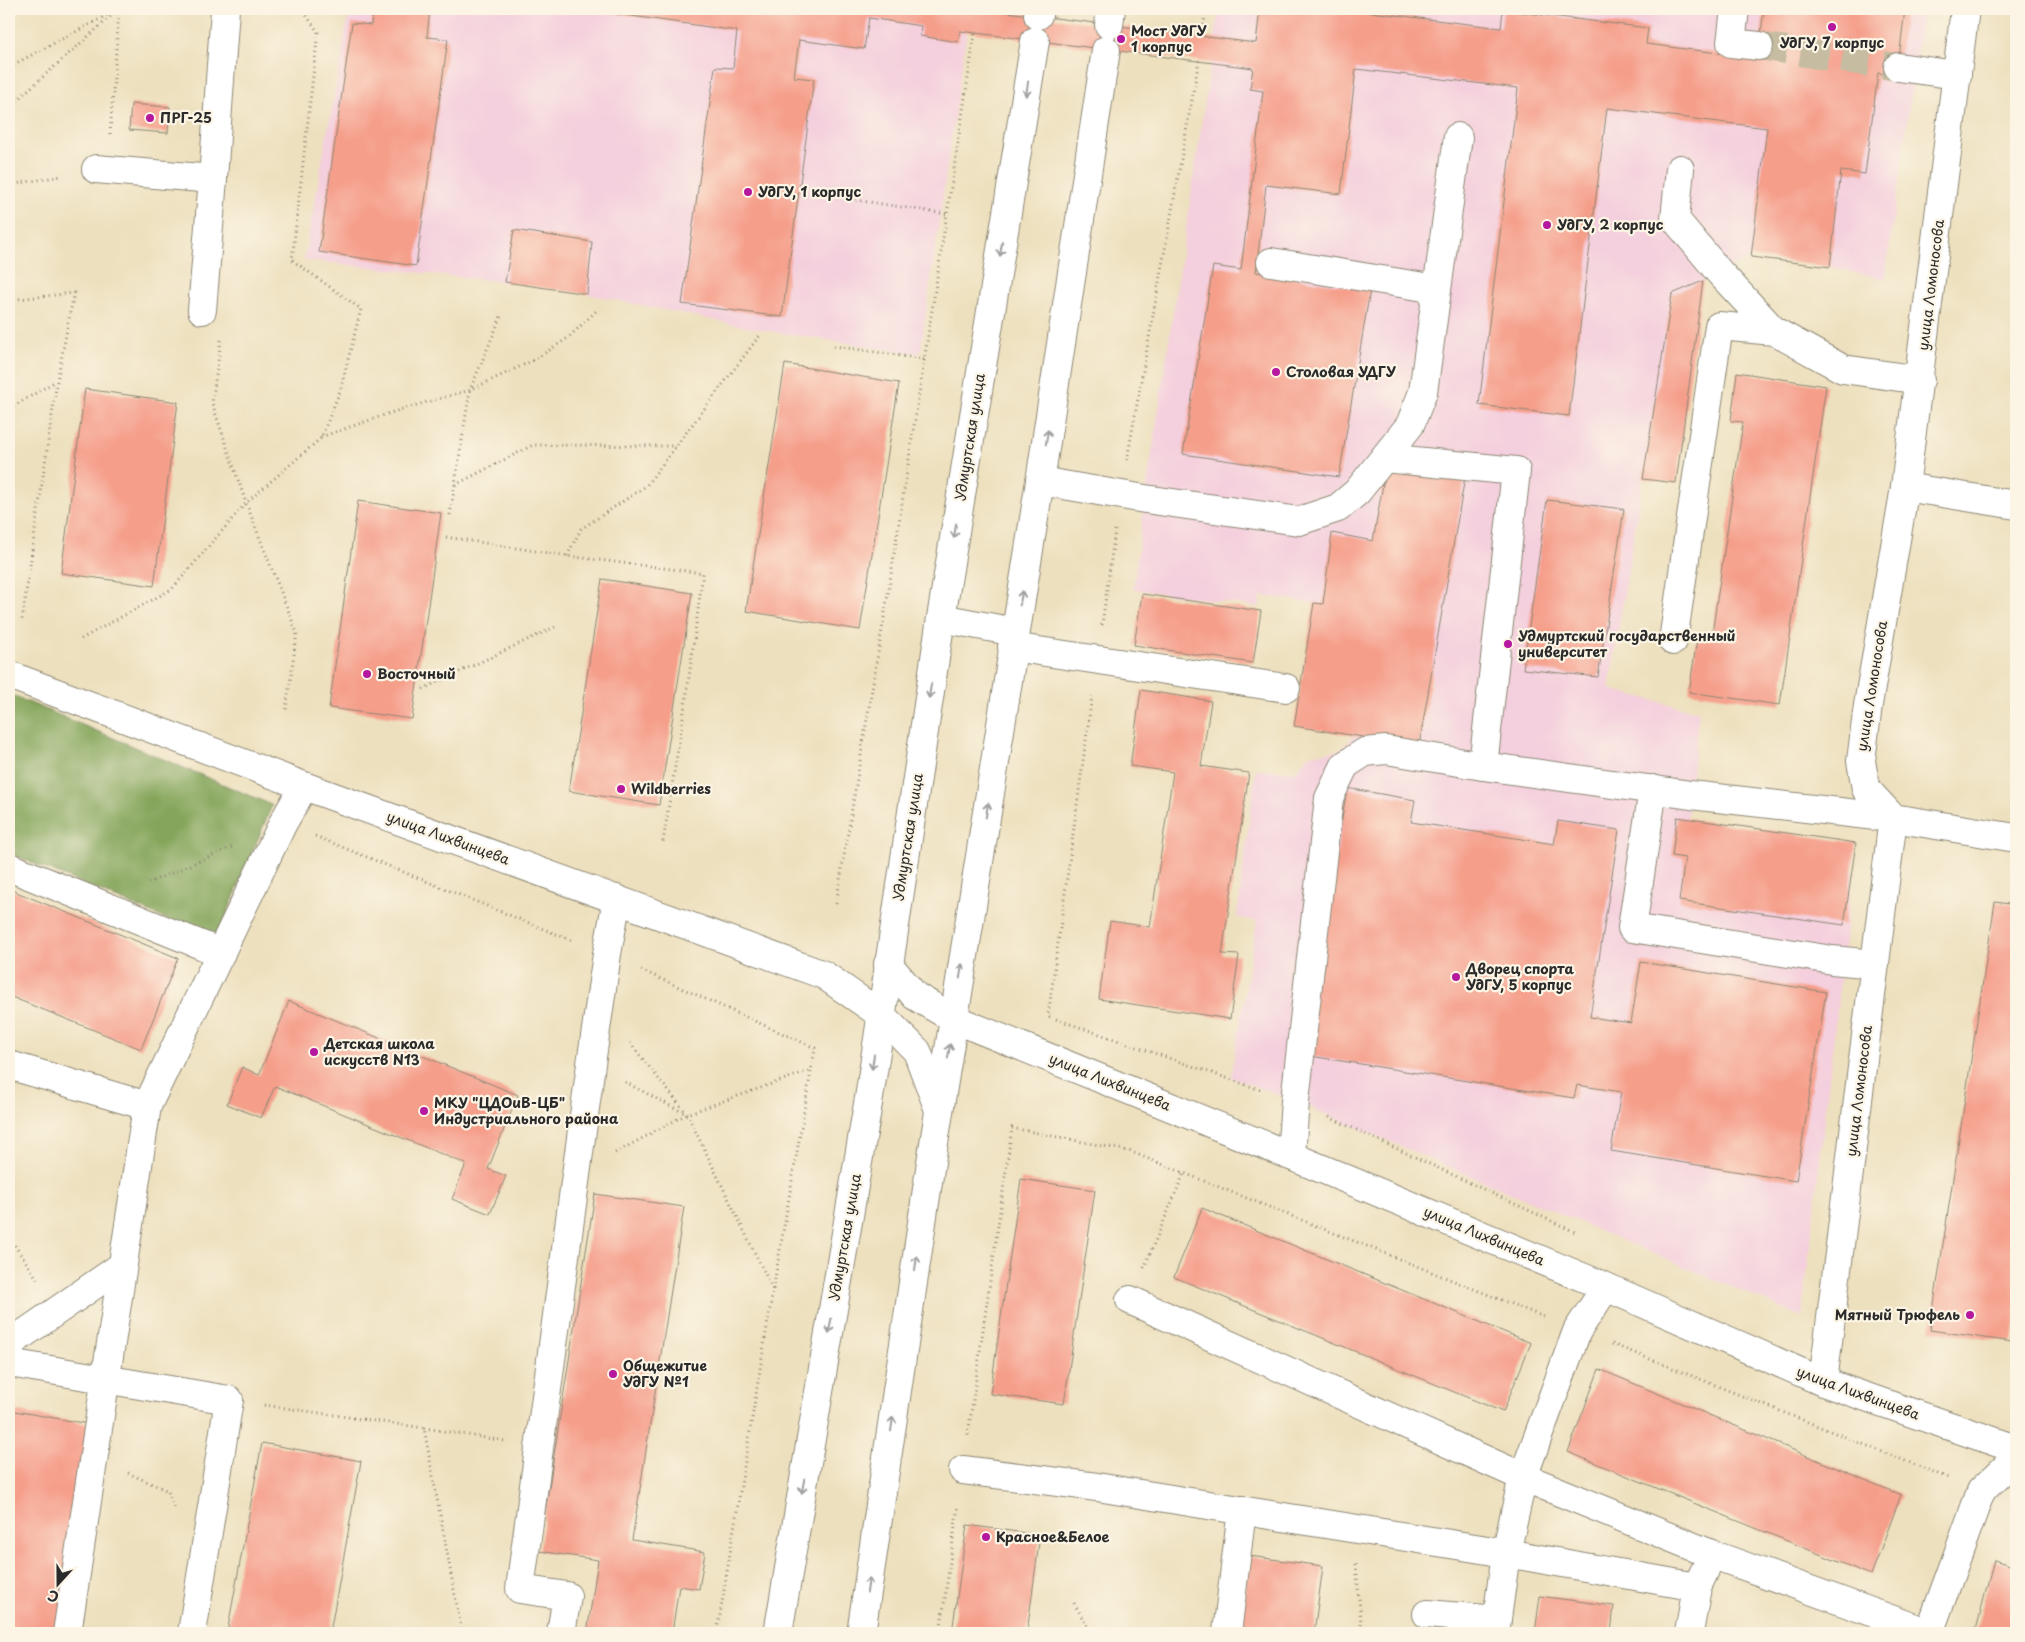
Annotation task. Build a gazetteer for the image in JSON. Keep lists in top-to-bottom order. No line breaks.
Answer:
{"streets":{"street":["улица Ломоносова","Удмуртская улица","улица Лихвинцева"]},"crossings":[["улица Ломоносова","улица Лихвинцева"],["Удмуртская улица","улица Лихвинцева"]],"places":["УдГУ, 7 корпус","Мост УдГУ 1 корпус","ПРГ-25","УдГУ, 1 корпус","УдГУ, 2 корпус","Столовая УДГУ","Удмуртский государственный университет","Восточный","Wildberries","Дворец спорта УдГУ, 5 корпус","Детская школа искусств N13","МКУ \"ЦДОиВ-ЦБ\" Индустриального района","Мятный Трюфель","Общежитие УдГУ №1","Красное&Белое"],"north":"bottom"}
